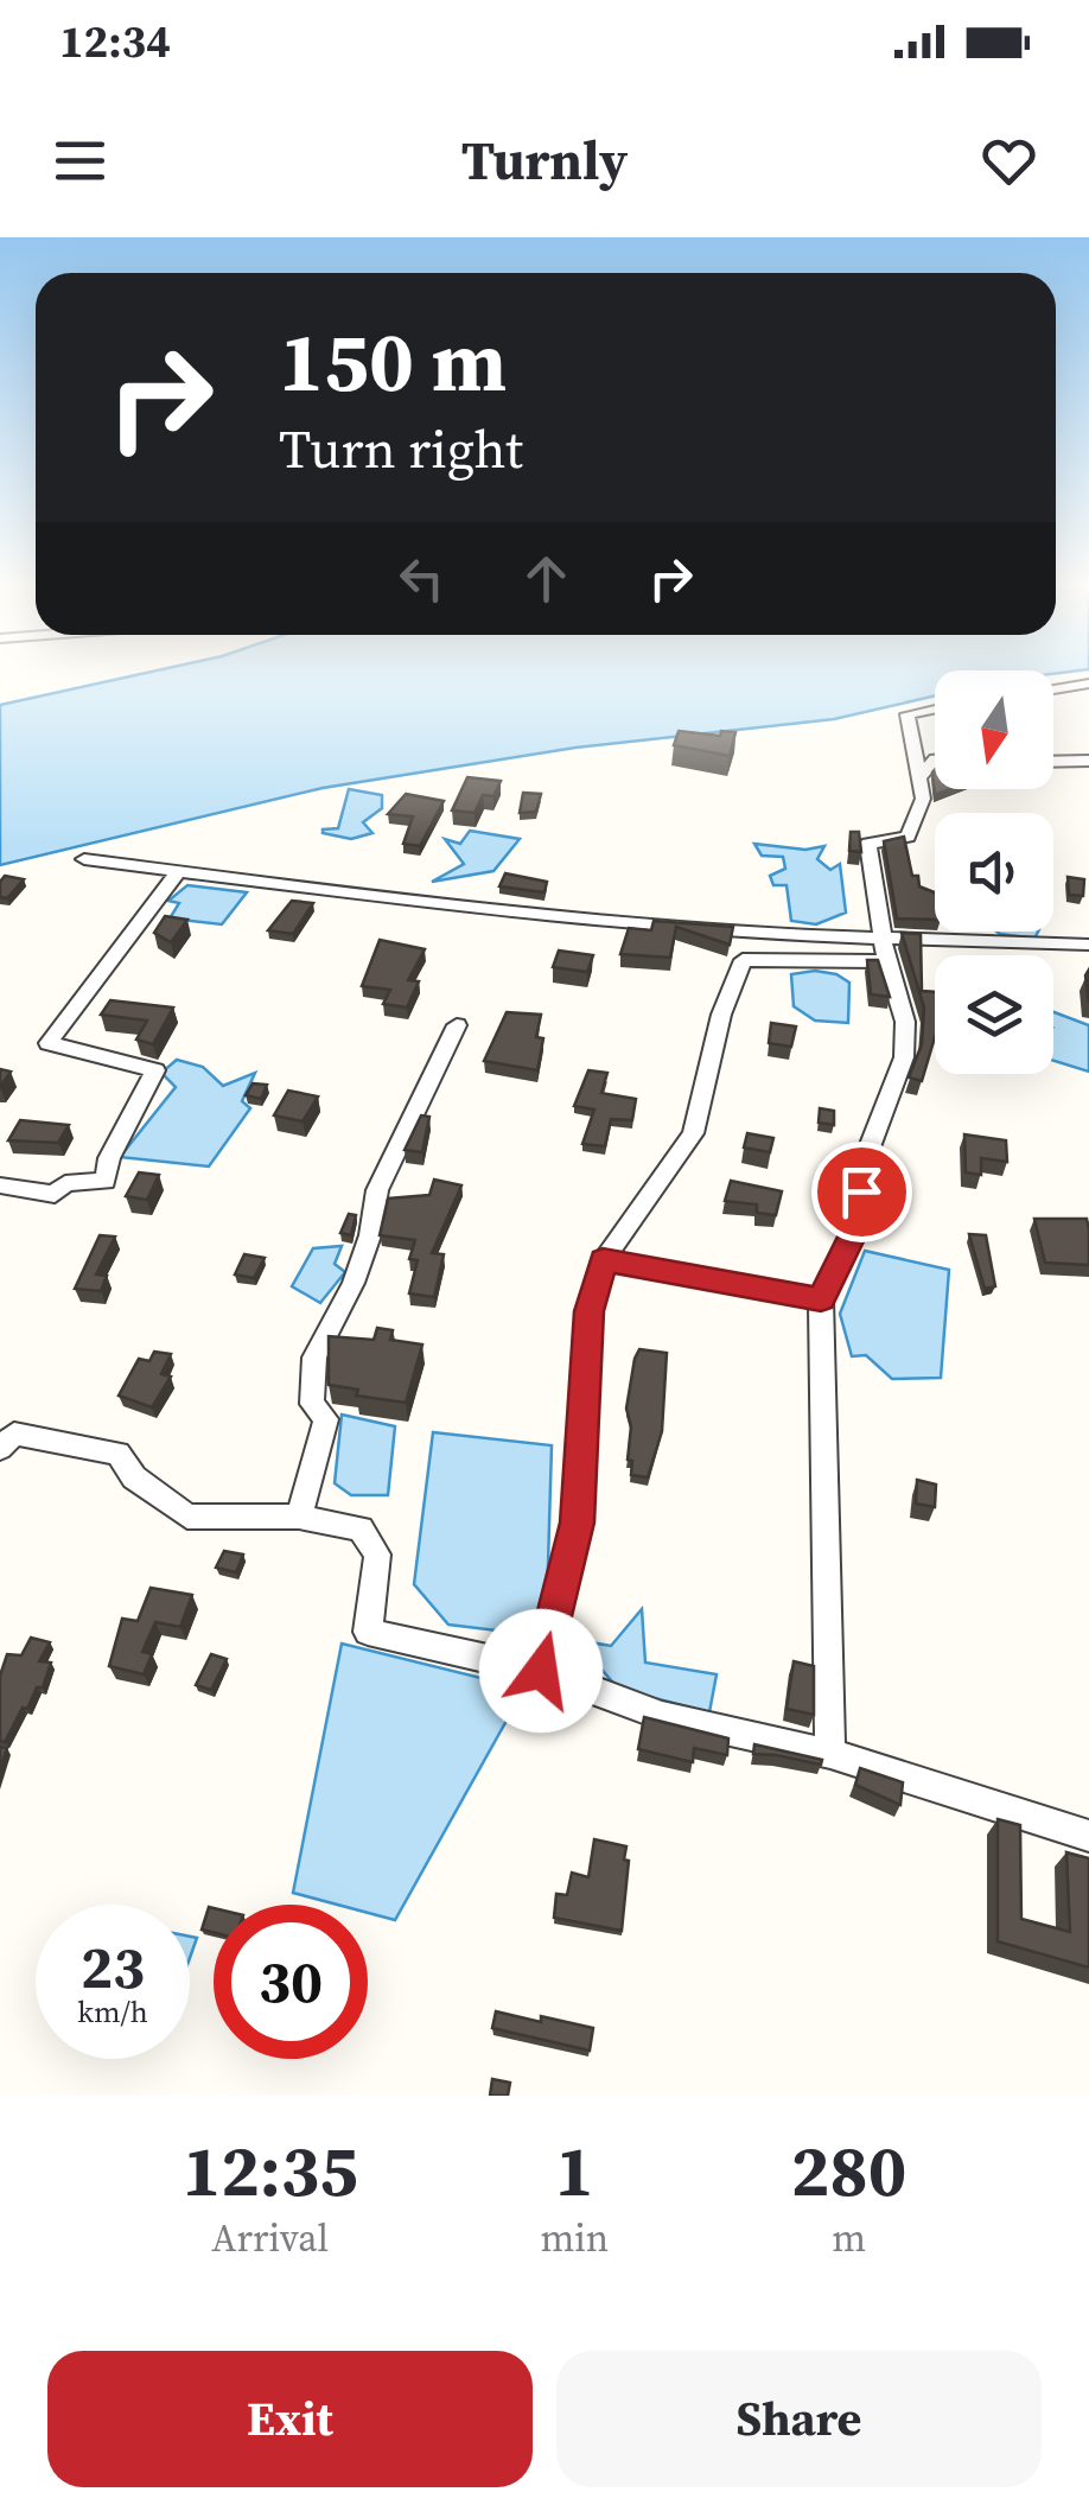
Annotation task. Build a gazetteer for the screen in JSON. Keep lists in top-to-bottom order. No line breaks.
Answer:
{"north":"bottom","page":{"status":"12:34","header":"Turnly","turn":["150 m","Turn right"],"speed":"23 km/h","limit":"30","eta":["12:35","Arrival","1","min","280","m"],"buttons":["Exit","Share"]}}
